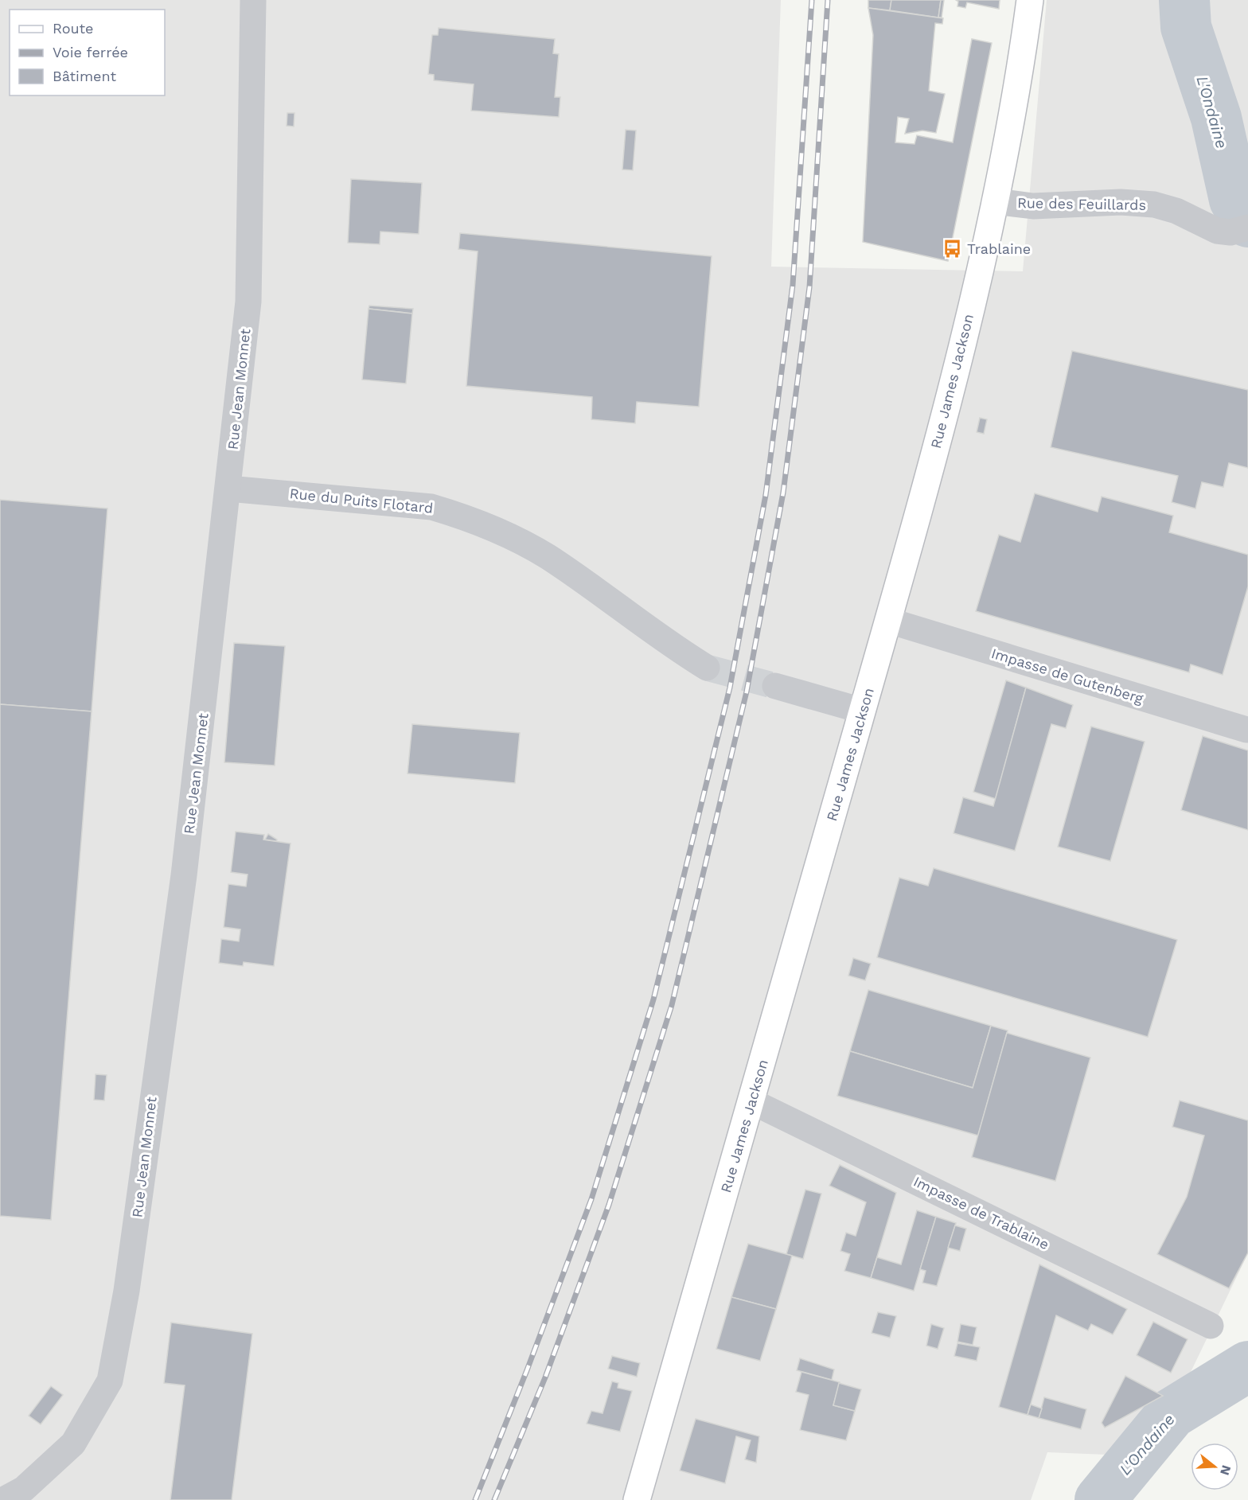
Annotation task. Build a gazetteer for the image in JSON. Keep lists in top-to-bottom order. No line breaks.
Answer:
{"streets":{"main road":["Rue James Jackson"],"street":["Rue des Feuillards","Rue Jean Monnet","Rue du Puits Flotard","Impasse de Gutenberg","Impasse de Trablaine"]},"crossings":[["Rue des Feuillards","Rue James Jackson"],["Rue James Jackson","Impasse de Gutenberg"],["Rue James Jackson","Impasse de Trablaine"],["Rue Jean Monnet","Rue du Puits Flotard"]],"water":["L'Ondaine"],"places":{"bus stop":["Trablaine"]},"legend":["Route","Voie ferrée","Bâtiment"],"north":"right"}
